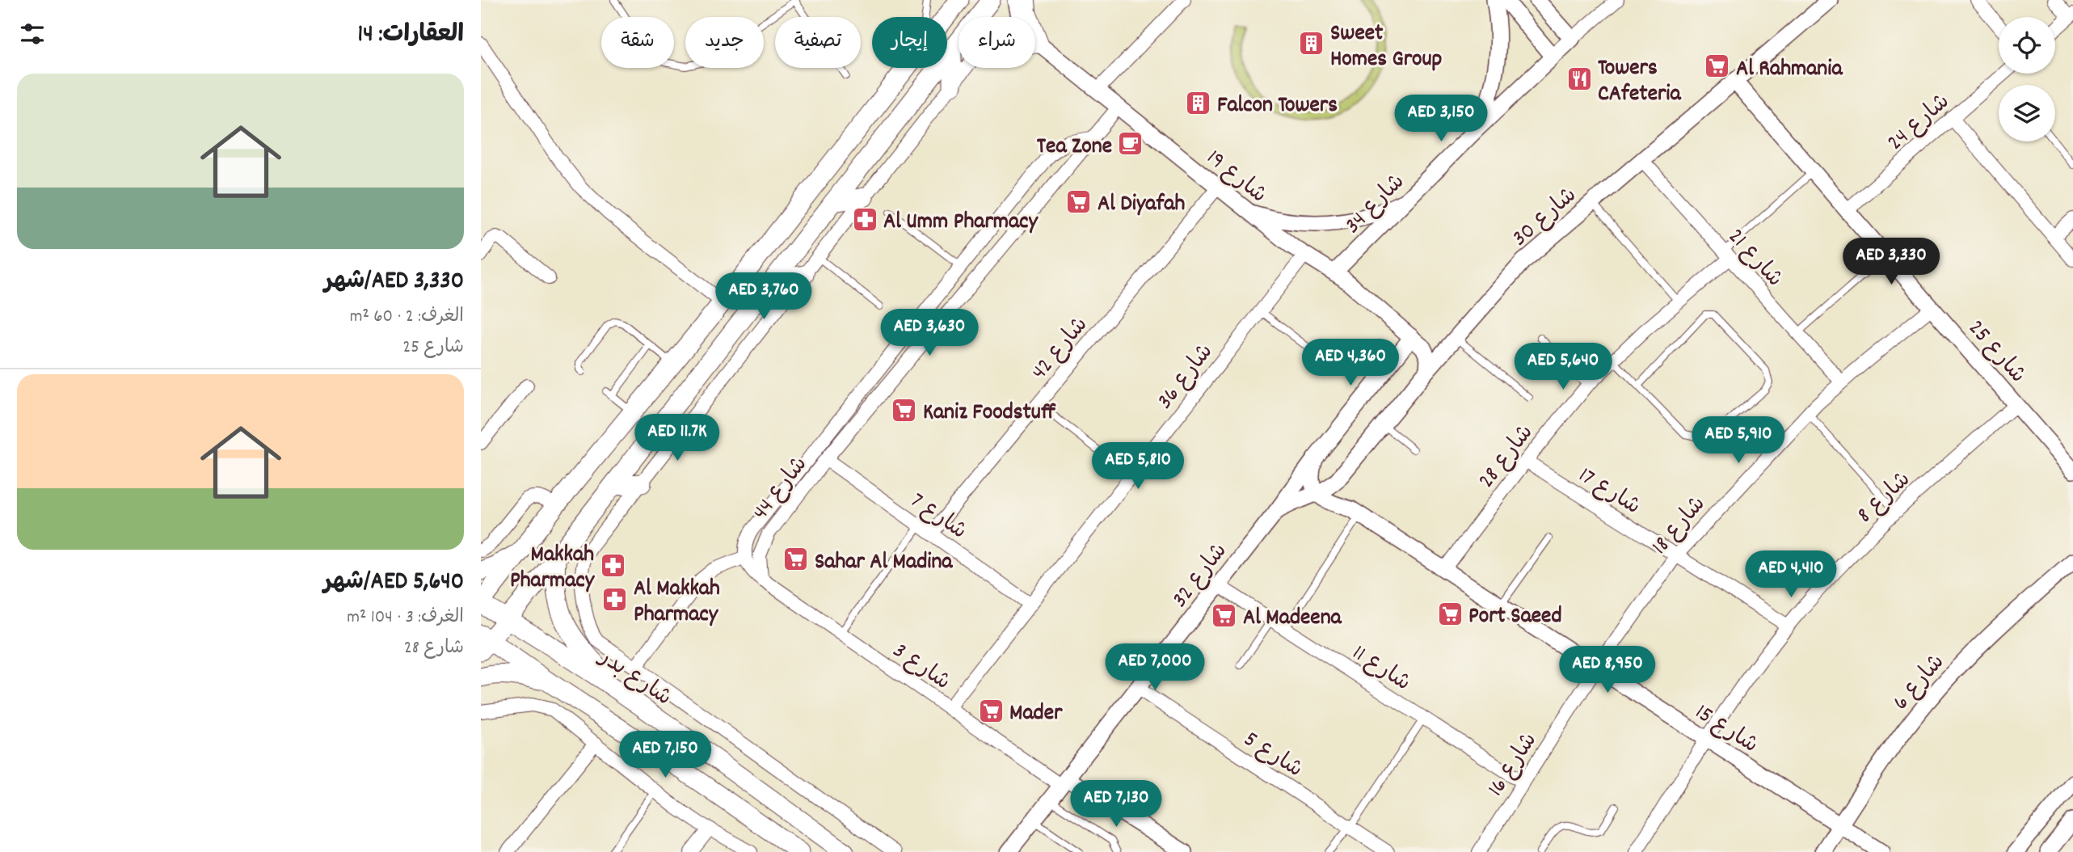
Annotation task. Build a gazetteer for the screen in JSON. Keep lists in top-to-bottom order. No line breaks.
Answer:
{"streets":{"main road":["شارع بدر"],"street":["شارع 24","شارع 19","شارع 34","شارع 30","شارع 21","شارع 42","شارع 25","شارع 36","شارع 28","شارع 44","شارع 17","شارع 8","شارع 7","شارع 18","شارع 32","شارع 3","شارع 11","شارع 6","شارع 15","شارع 5","شارع 16"]},"crossings":[["شارع 24","شارع 25"],["شارع 19","شارع 34"],["شارع 19","شارع 42"],["شارع 19","شارع 36"],["شارع 19","شارع 44"],["شارع 30","شارع 21"],["شارع 30","شارع 25"],["شارع 30","شارع 32"],["شارع 30","شارع 15"],["شارع 21","شارع 28"],["شارع 21","شارع 18"],["شارع 42","شارع 7"],["شارع 25","شارع 8"],["شارع 25","شارع 18"],["شارع 36","شارع 7"],["شارع 36","شارع 3"],["شارع 28","شارع 17"],["شارع 28","شارع 15"],["شارع 44","شارع 7"],["شارع 44","شارع 3"],["شارع 17","شارع 8"],["شارع 17","شارع 18"],["شارع 8","شارع 15"],["شارع 18","شارع 15"],["شارع 18","شارع 16"],["شارع 32","شارع 3"],["شارع 32","شارع 11"],["شارع 32","شارع 15"],["شارع 32","شارع 5"],["شارع 11","شارع 16"],["شارع 6","شارع 15"],["شارع 15","شارع 16"]],"places":{"building":["Sweet Homes Group","Falcon Towers"],"supermarket":["Al Rahmania","Al Diyafah","Kaniz Foodstuff","Sahar Al Madina","Port Saeed","Al Madeena","Mader"],"restaurant":["Towers CAfeteria"],"cafe":["Tea Zone"],"pharmacy":["Al Umm Pharmacy","Makkah Pharmacy","Al Makkah Pharmacy"]},"page":{"heading":"العقارات: 14","chip":["شراء","إيجار","تصفية","جديد","شقة"],"list":[{"name":"AED 3,330/شهر","note":"الغرف: 2 · 60 m² · شارع 25"},{"name":"AED 5,640/شهر","note":"الغرف: 3 · 104 m² · شارع 28"}],"price":["AED 3,150","AED 3,330","AED 3,760","AED 3,630","AED 4,360","AED 5,640","AED 11.7K","AED 5,910","AED 5,810","AED 4,410","AED 7,000","AED 8,950","AED 7,150","AED 7,130"]}}
